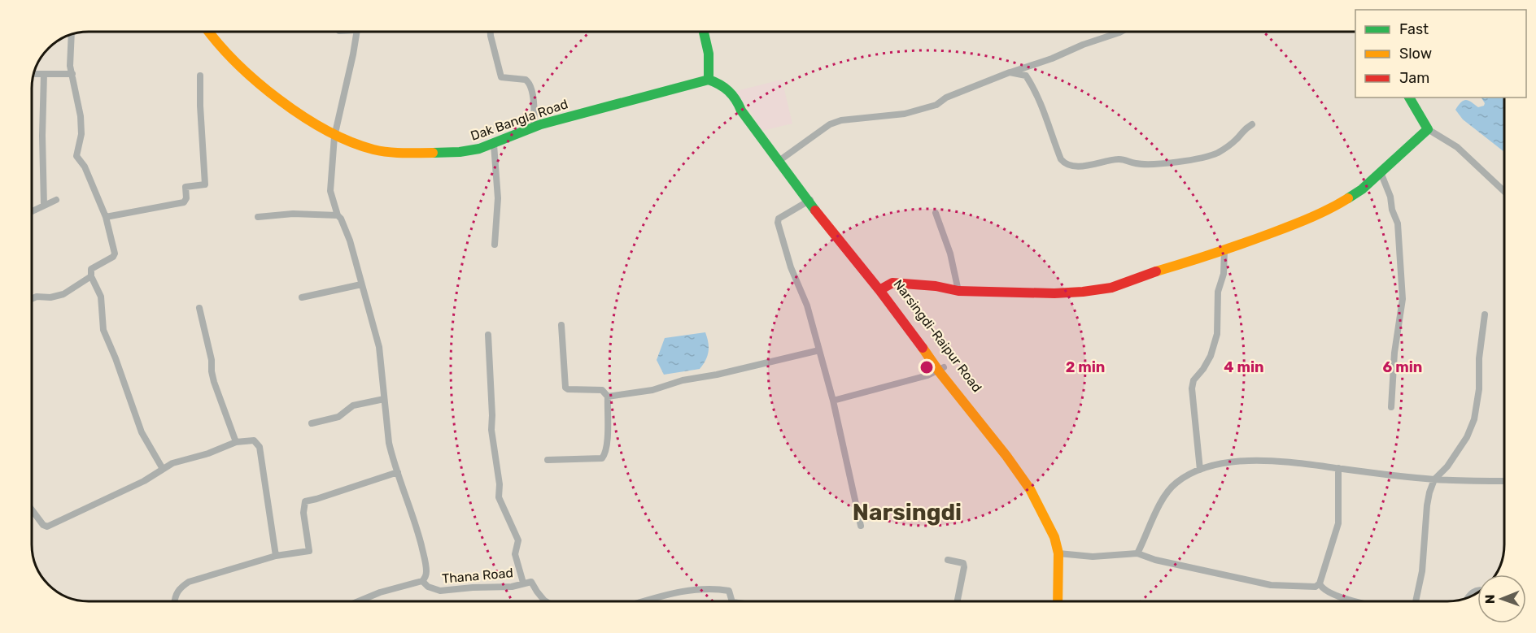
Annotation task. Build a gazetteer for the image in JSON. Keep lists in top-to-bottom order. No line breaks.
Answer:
{"streets":{"main road":["Dak Bangla Road","Narsingdi-Raipur Road"],"street":["Thana Road"]},"crossings":[["Dak Bangla Road","Narsingdi-Raipur Road"]],"districts":["Narsingdi"],"legend":["Fast","Slow","Jam"],"north":"left","rings":["2 min","4 min","6 min"]}
